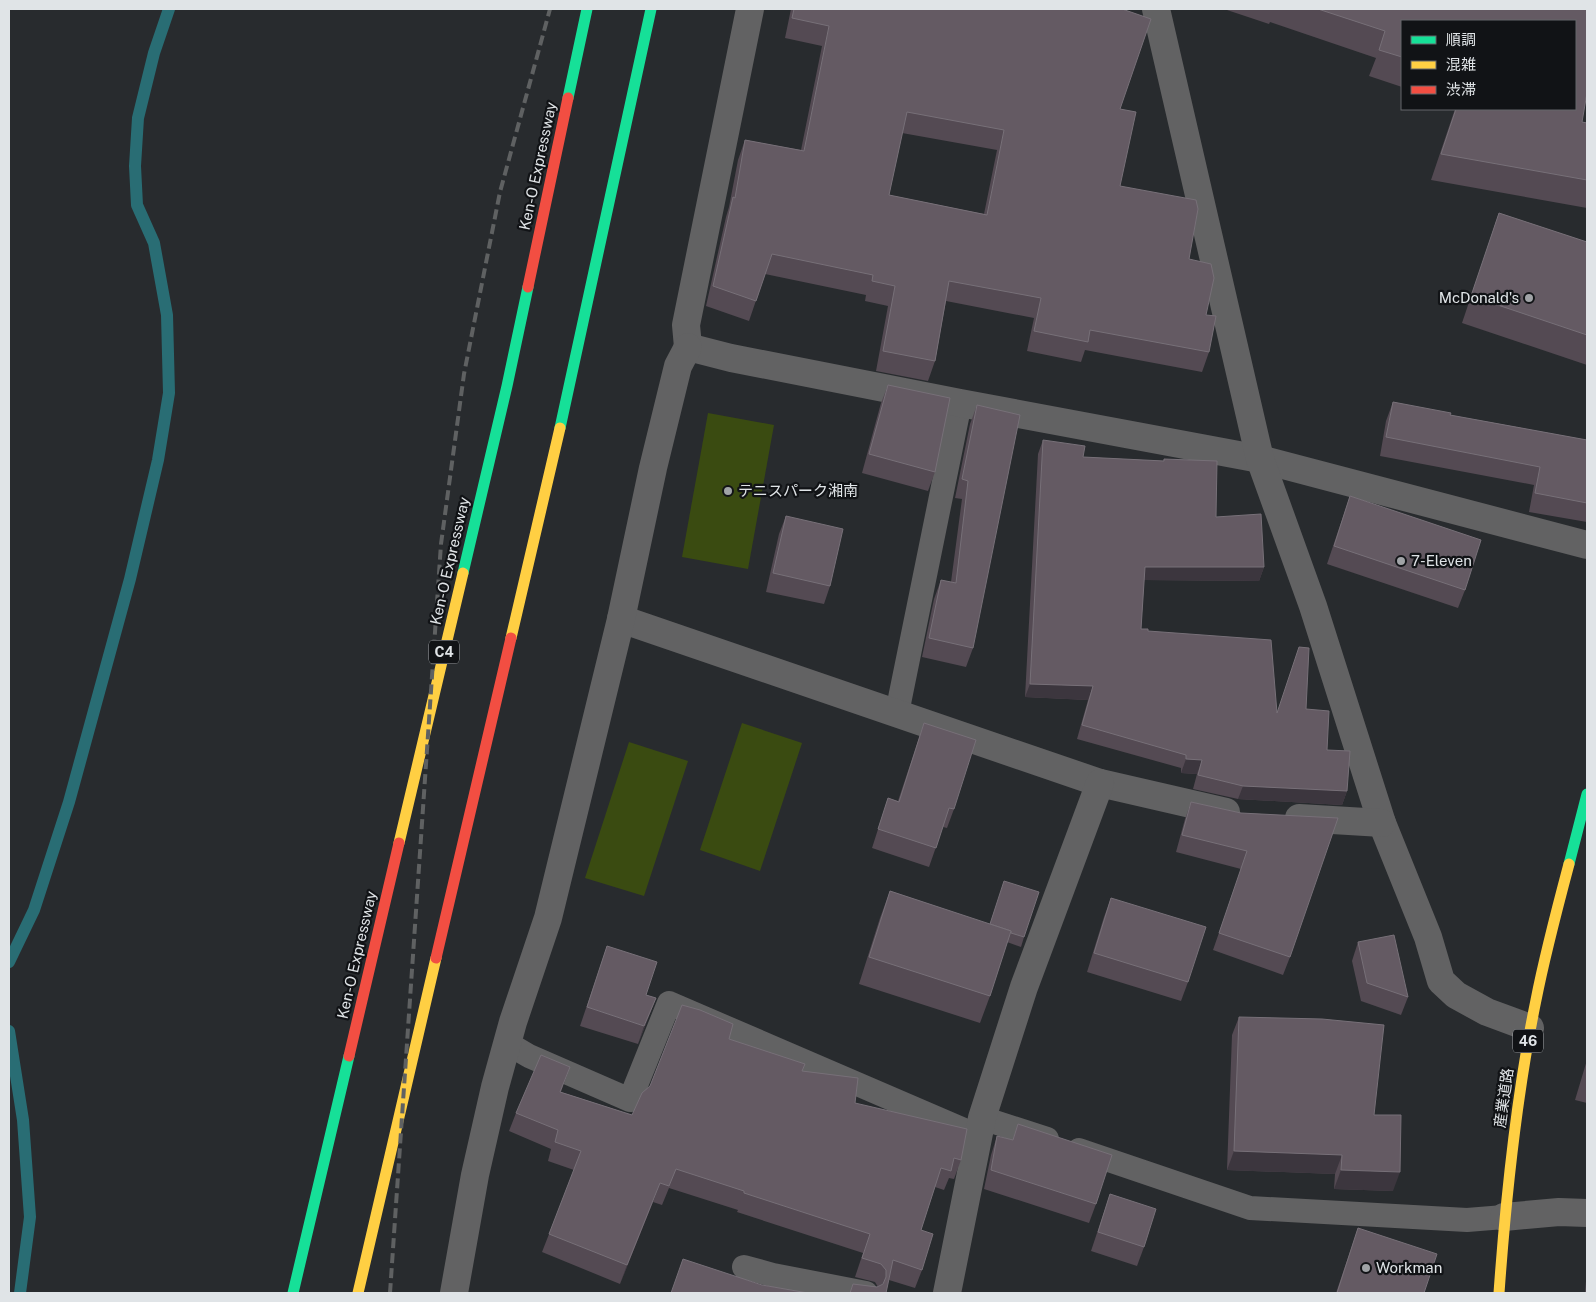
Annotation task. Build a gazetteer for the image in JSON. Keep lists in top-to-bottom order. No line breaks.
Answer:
{"streets":{"main road":["Ken-O Expressway","C4","46","産業道路"]},"places":["McDonald's","テニスパーク湘南","7-Eleven","Workman"],"legend":["順調","混雑","渋滞"]}
